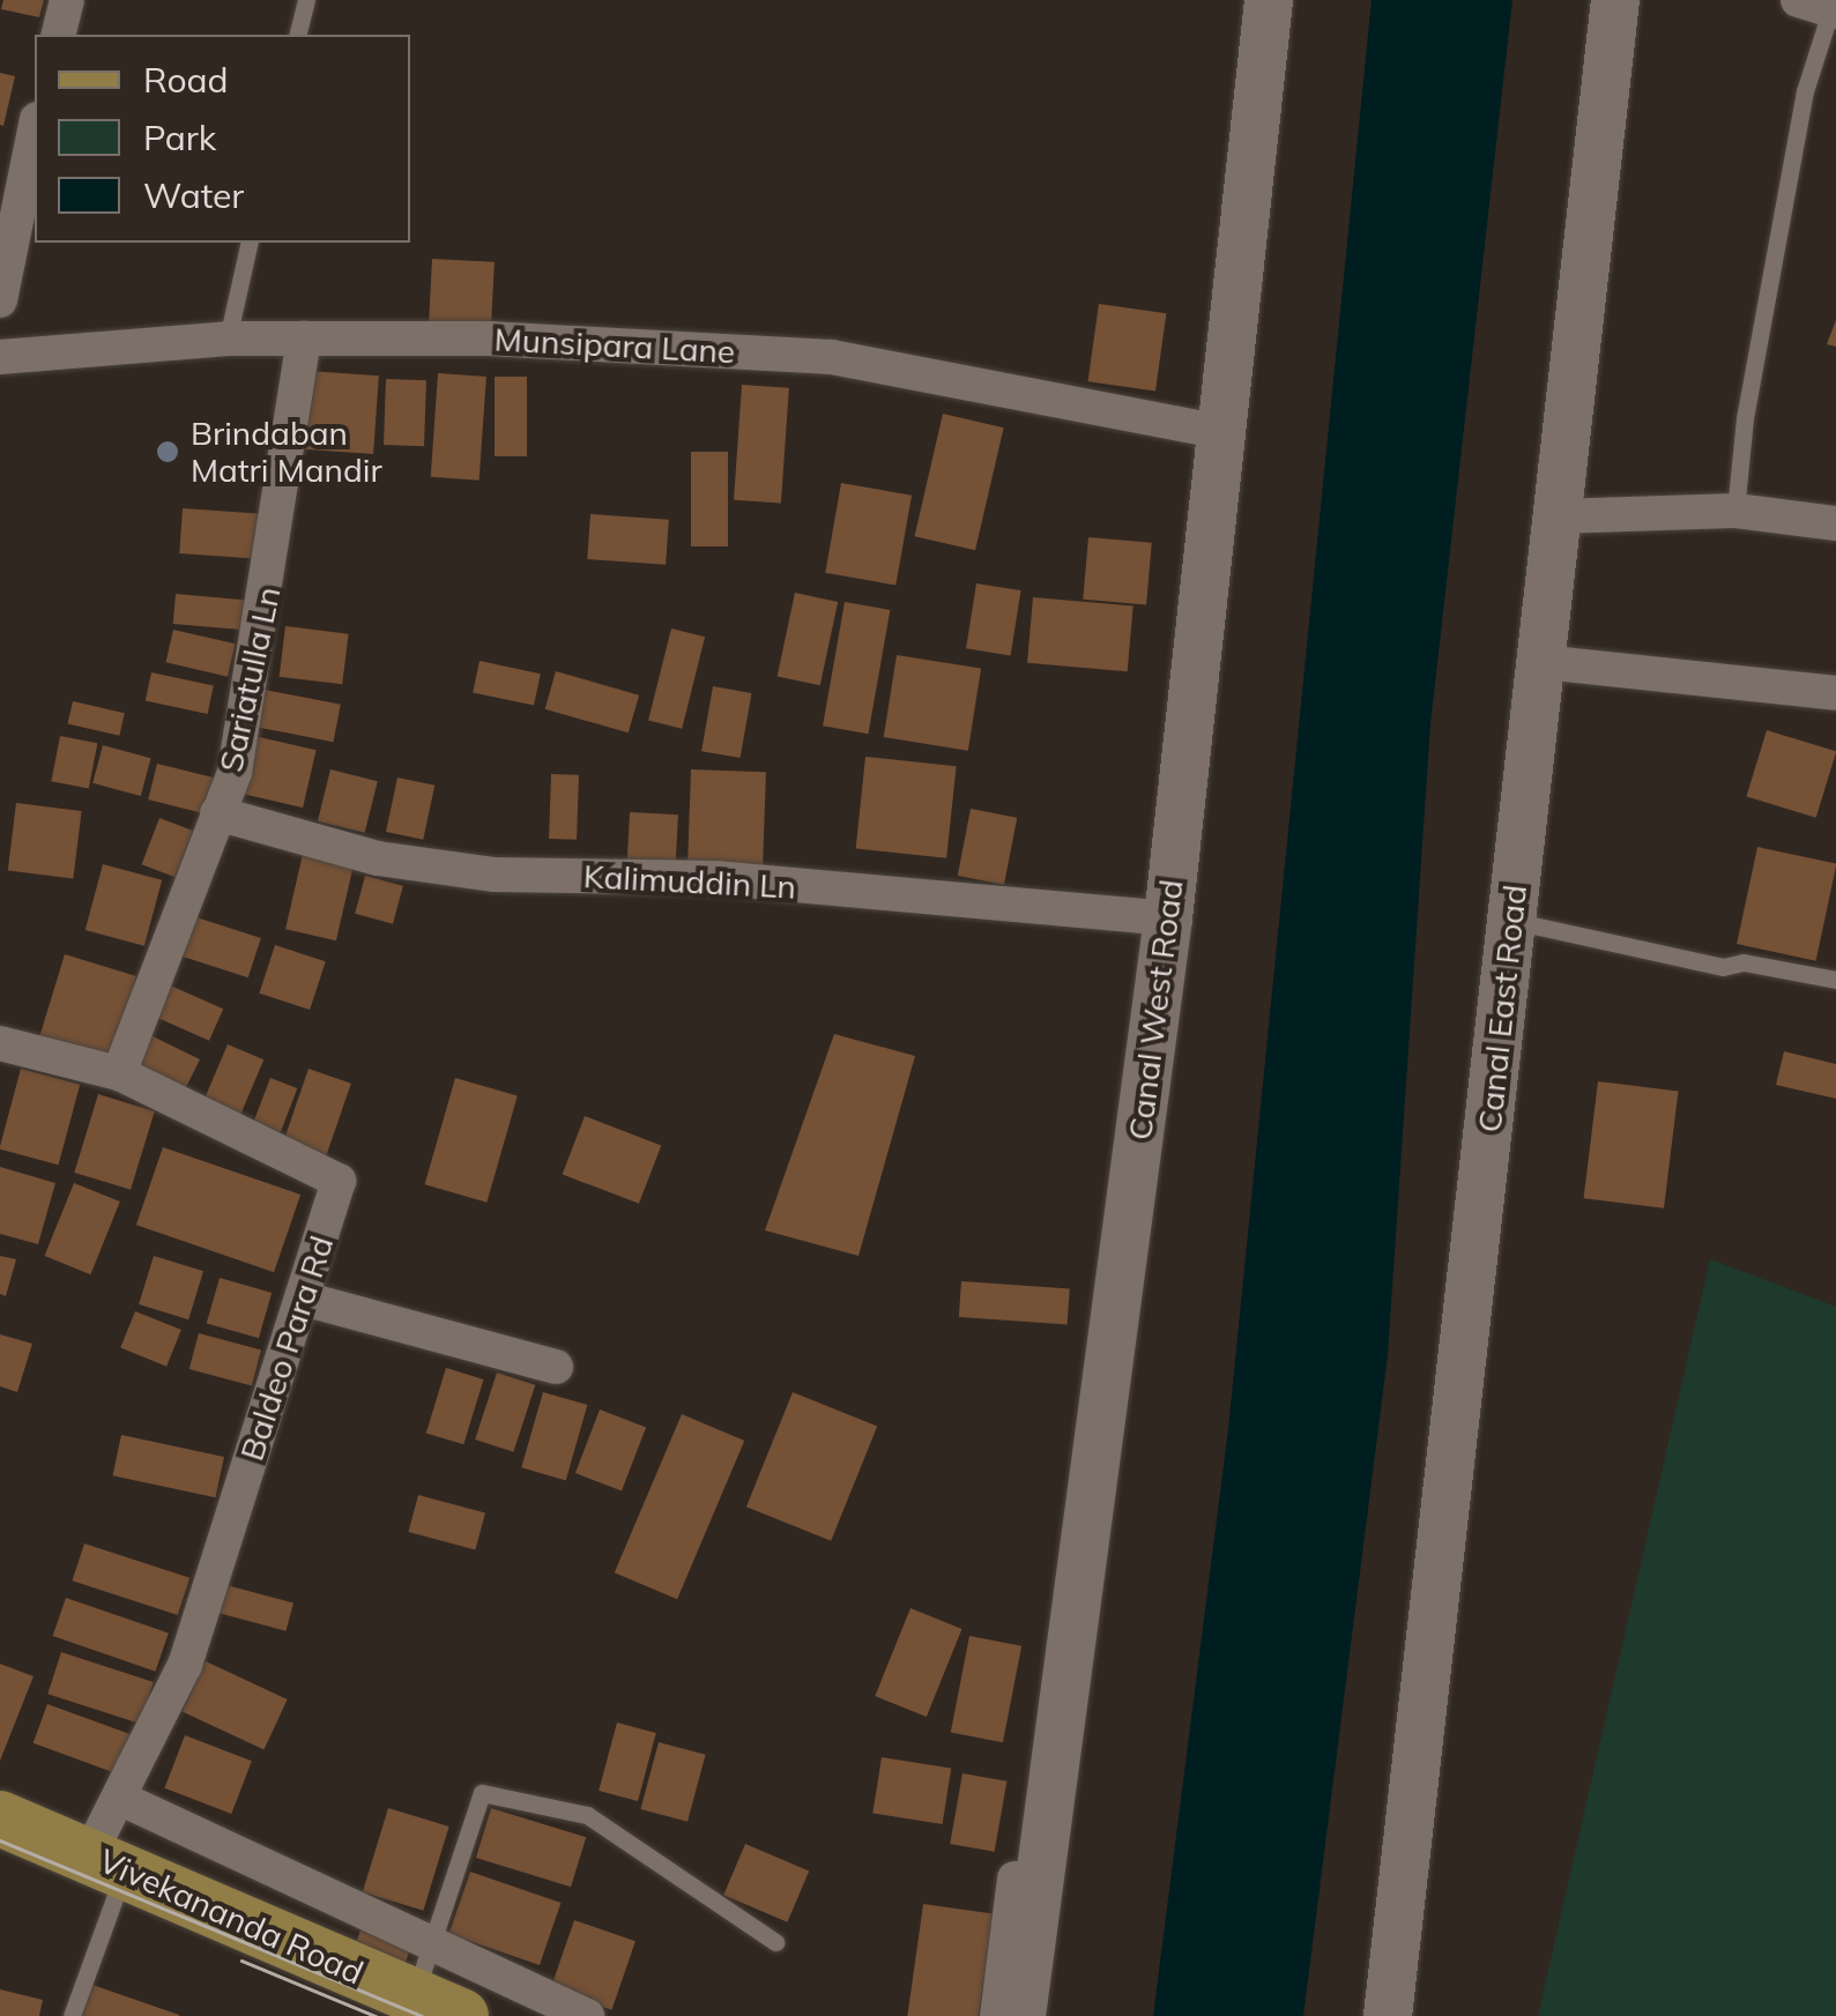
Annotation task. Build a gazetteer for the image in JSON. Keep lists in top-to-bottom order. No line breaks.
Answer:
{"streets":{"main road":["Canal East Road","Canal West Road","Vivekananda Road"],"street":["Munsipara Lane","Sariatulla Ln","Kalimuddin Ln","Baldeo Para Rd"]},"crossings":[["Munsipara Lane","Sariatulla Ln"],["Munsipara Lane","Canal West Road"],["Sariatulla Ln","Kalimuddin Ln"],["Sariatulla Ln","Baldeo Para Rd"],["Kalimuddin Ln","Canal West Road"],["Baldeo Para Rd","Vivekananda Road"]],"places":["Brindaban Matri Mandir"],"legend":["Road","Park","Water"]}
